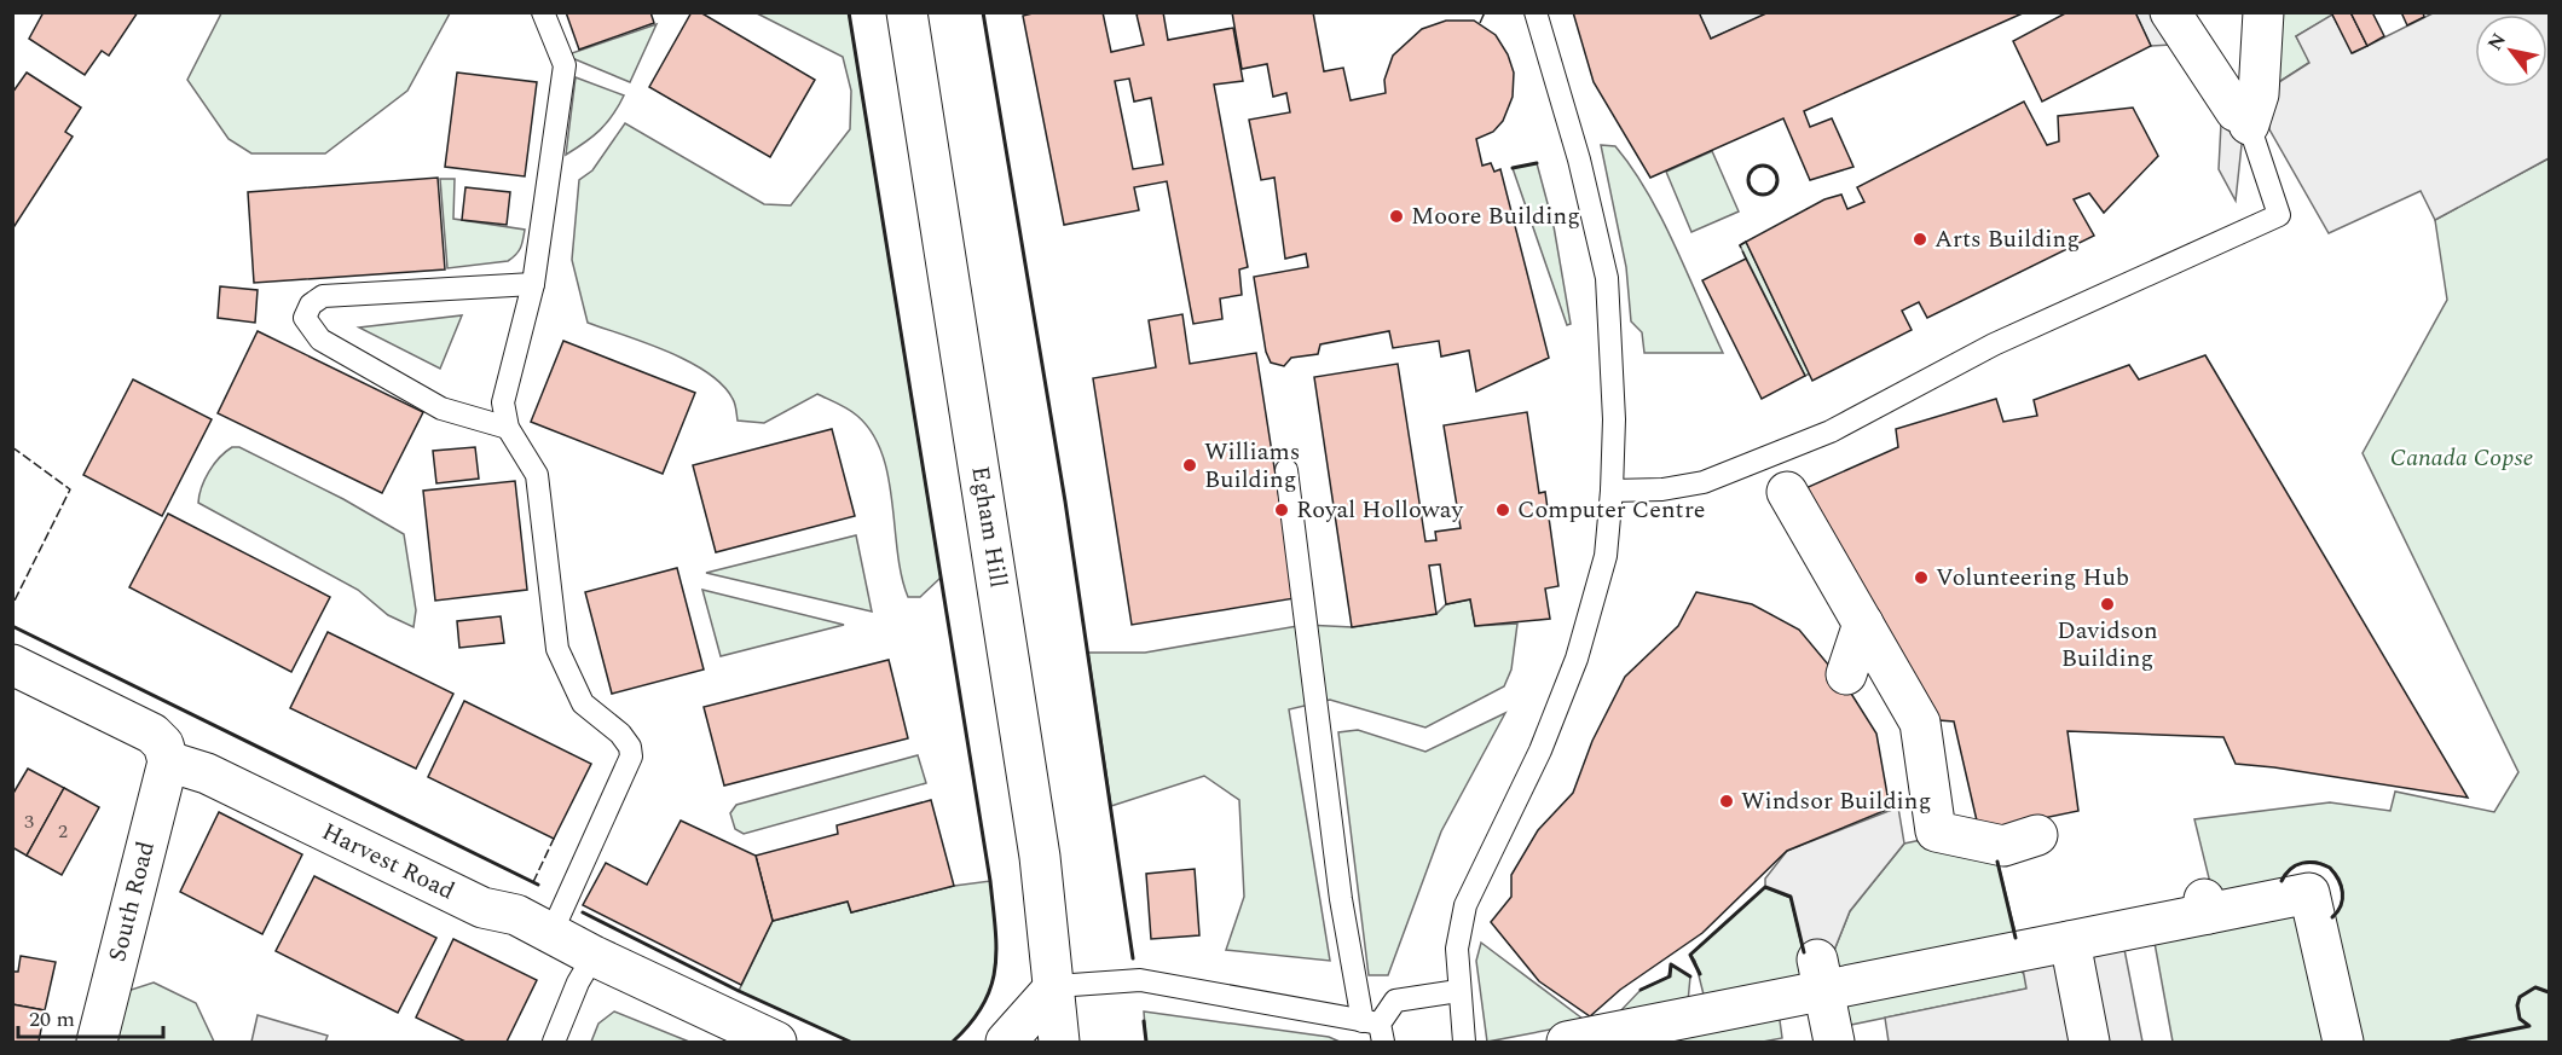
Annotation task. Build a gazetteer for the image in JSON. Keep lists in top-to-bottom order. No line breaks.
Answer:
{"streets":{"street":["Egham Hill","Harvest Road","South Road"]},"crossings":[["Harvest Road","South Road"]],"parks":["Canada Copse"],"places":["Moore Building","Arts Building","Williams Building","Royal Holloway","Computer Centre","Volunteering Hub","Davidson Building","Windsor Building"],"house_numbers":["3","2"],"scale_bar":"20 m","north":"top left"}
